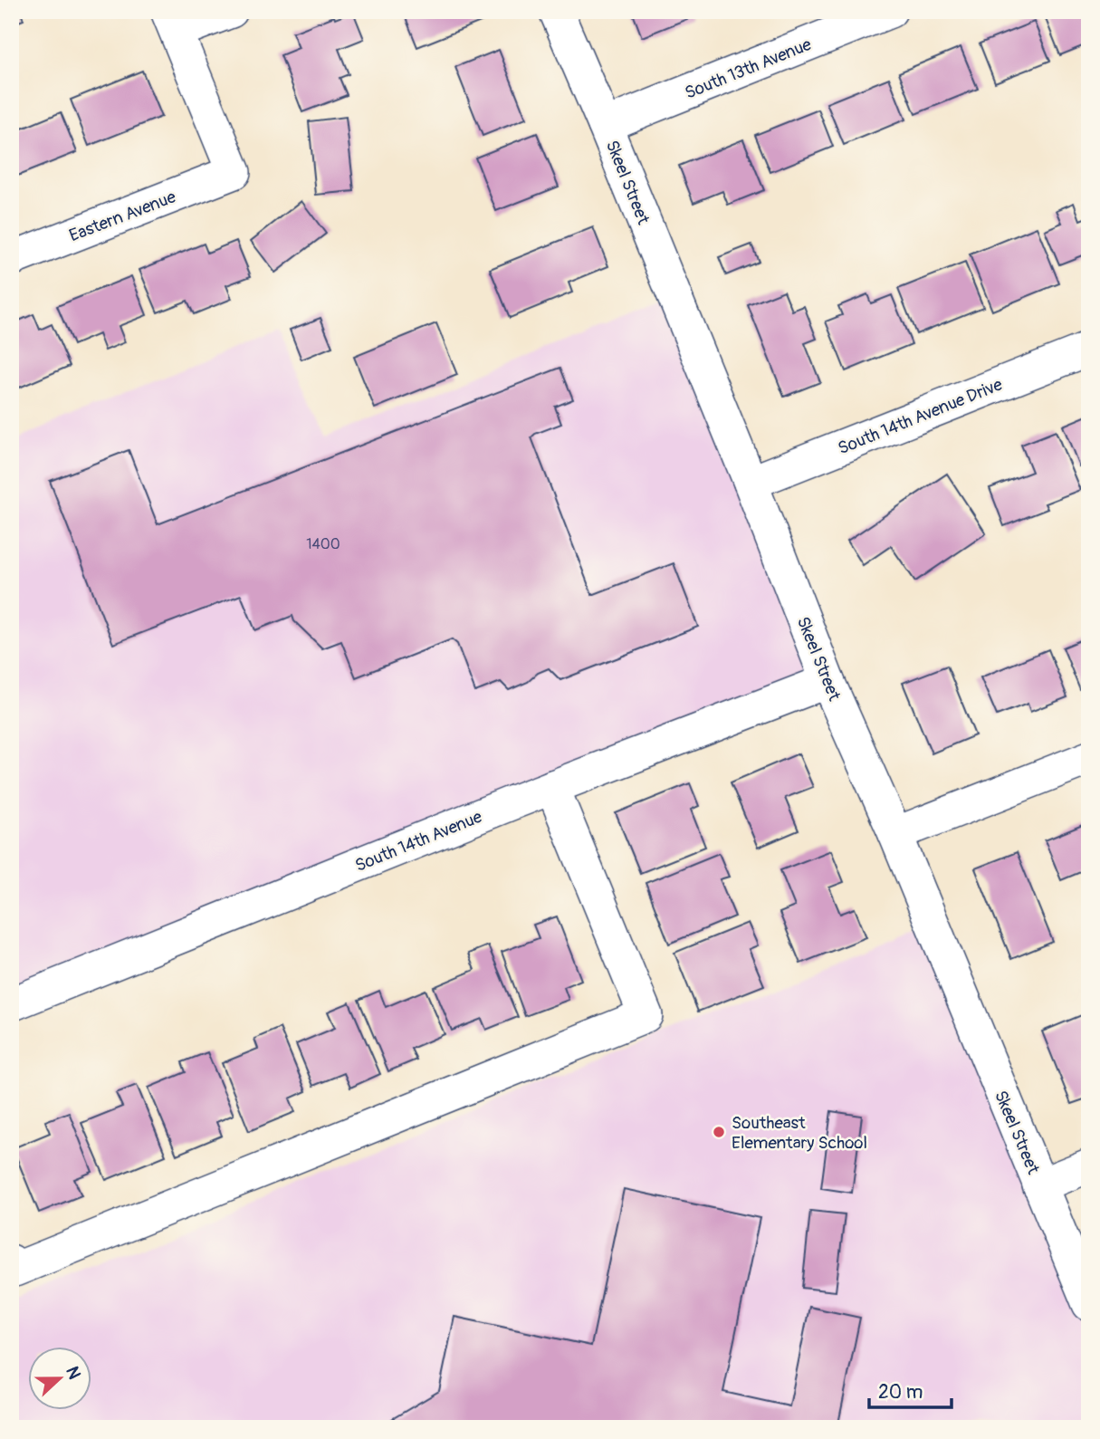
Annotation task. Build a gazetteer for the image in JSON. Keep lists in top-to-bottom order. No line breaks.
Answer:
{"streets":{"street":["South 13th Avenue","Skeel Street","Eastern Avenue","South 14th Avenue Drive","South 14th Avenue"]},"crossings":[["South 13th Avenue","Skeel Street"],["Skeel Street","South 14th Avenue Drive"],["Skeel Street","South 14th Avenue"]],"places":["Southeast Elementary School"],"house_numbers":["1400"],"scale_bar":"20 m","north":"right"}
